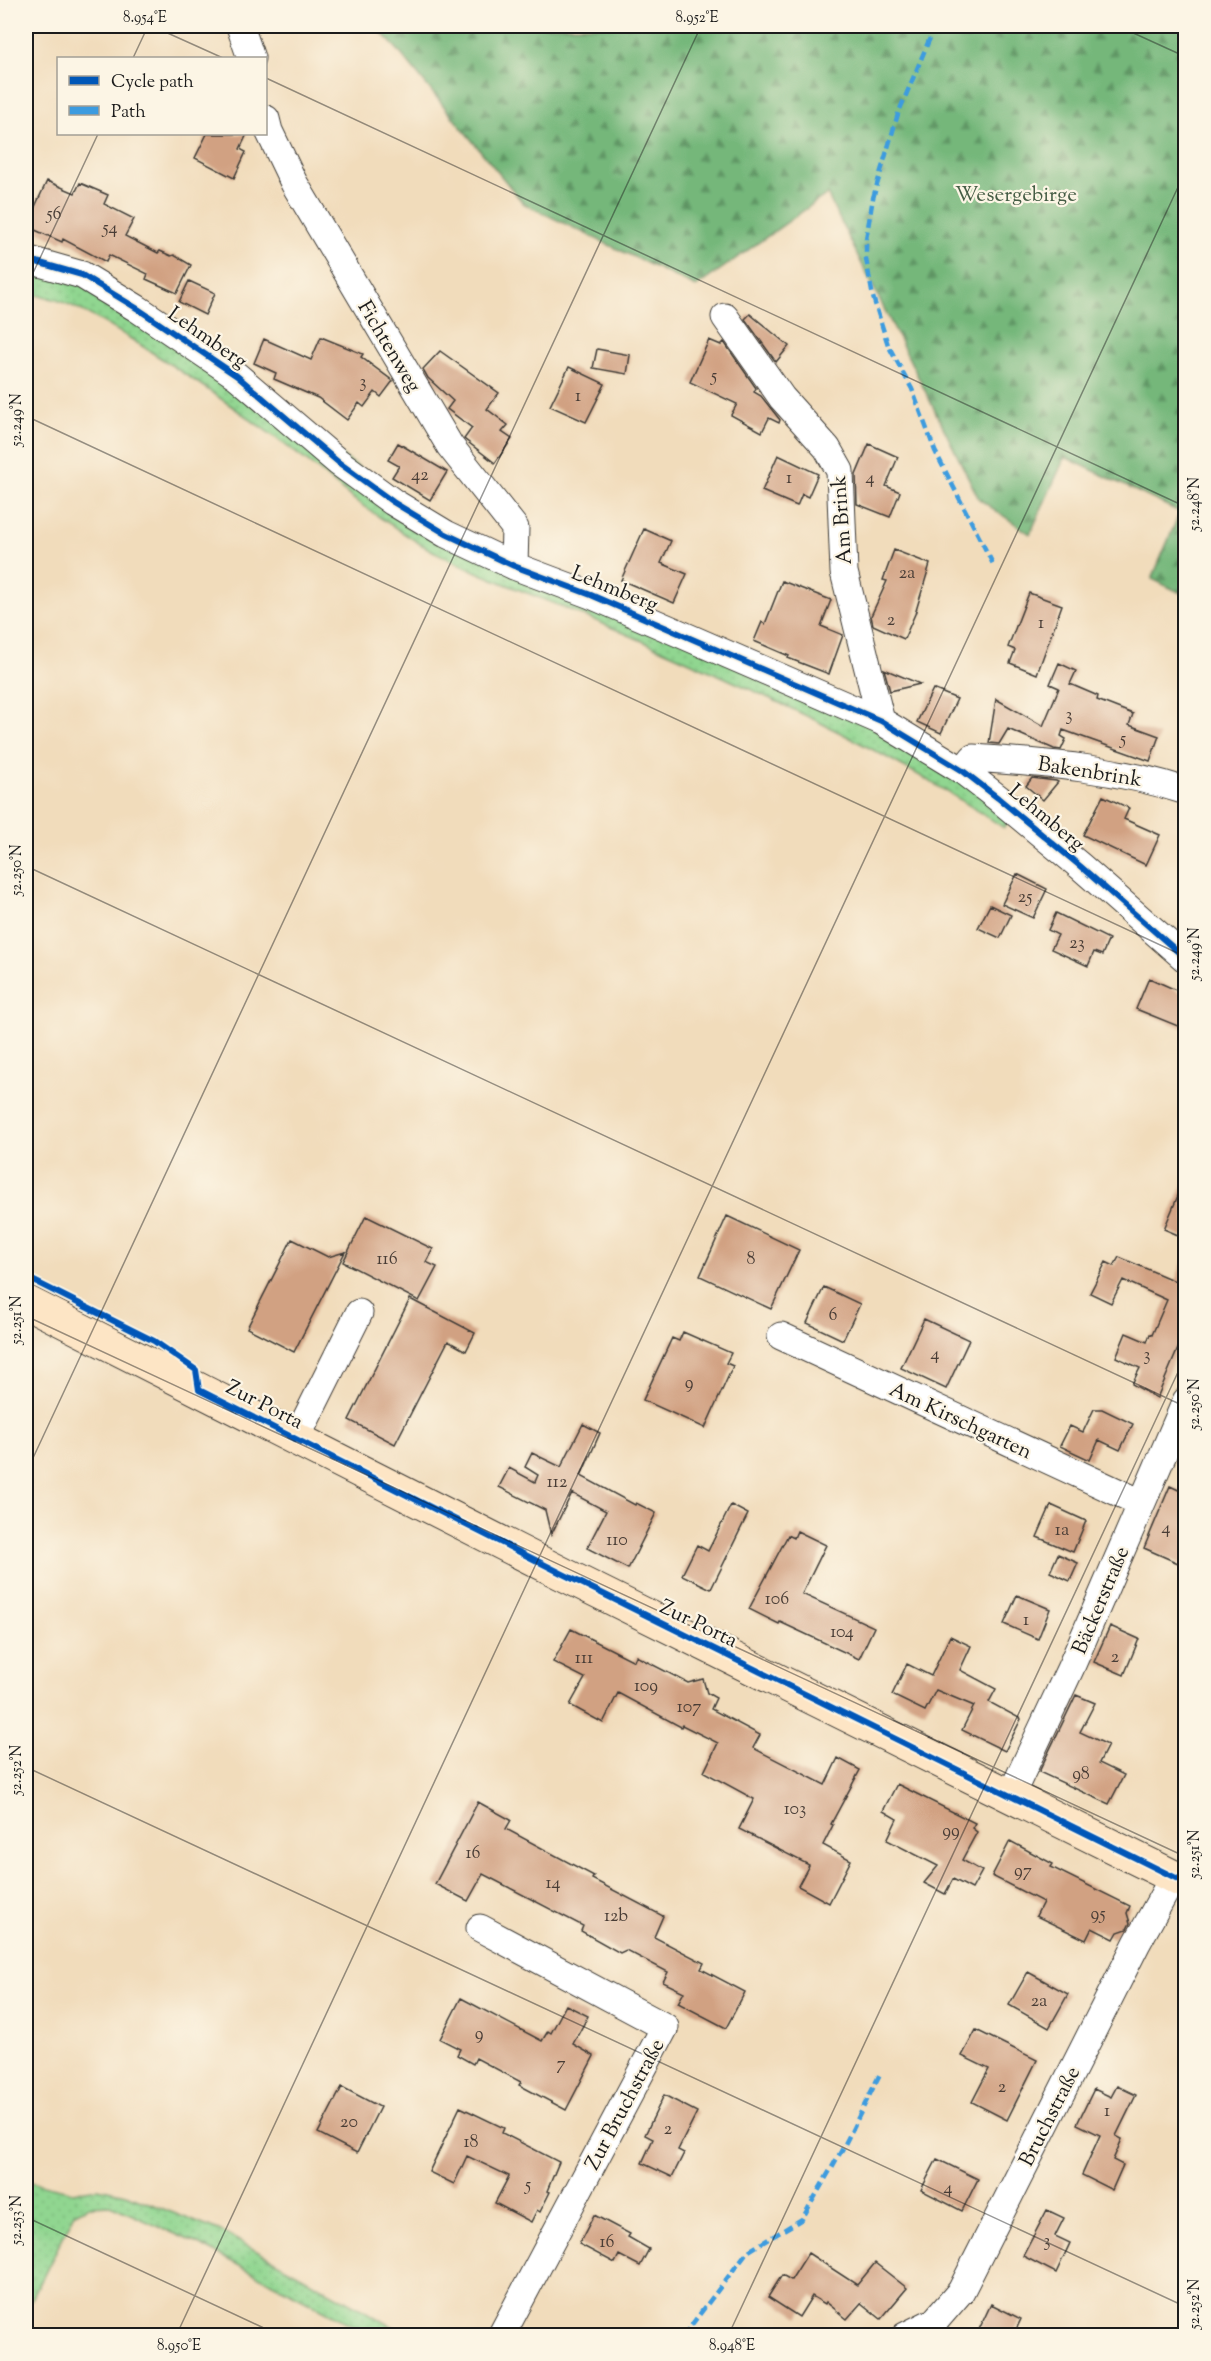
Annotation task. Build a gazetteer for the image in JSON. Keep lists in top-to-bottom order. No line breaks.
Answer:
{"streets":{"main road":["Zur Porta"],"street":["Lehmberg","Fichtenweg","Am Brink","Bakenbrink","Am Kirschgarten","Bäckerstraße","Zur Bruchstraße","Bruchstraße"]},"crossings":[["Lehmberg","Fichtenweg"],["Lehmberg","Am Brink"],["Lehmberg","Bakenbrink"],["Zur Porta","Bäckerstraße"],["Zur Porta","Bruchstraße"],["Am Kirschgarten","Bäckerstraße"]],"parks":["Wesergebirge"],"house_numbers":["56","54","5","3","1","42","1","4","2a","2","1","3","5","25","23","116","8","6","4","3","9","112","4","1a","110","106","1","104","2","111","109","107","98","103","99","16","97","14","95","12b","2a","9","7","2","1","20","2","18","5","4","3","16"],"legend":["Cycle path","Path"],"coordinates":["8.954°E","8.952°E","52.249°N","52.248°N","52.250°N","52.251°N","52.252°N","52.253°N","8.950°E","8.948°E"]}
